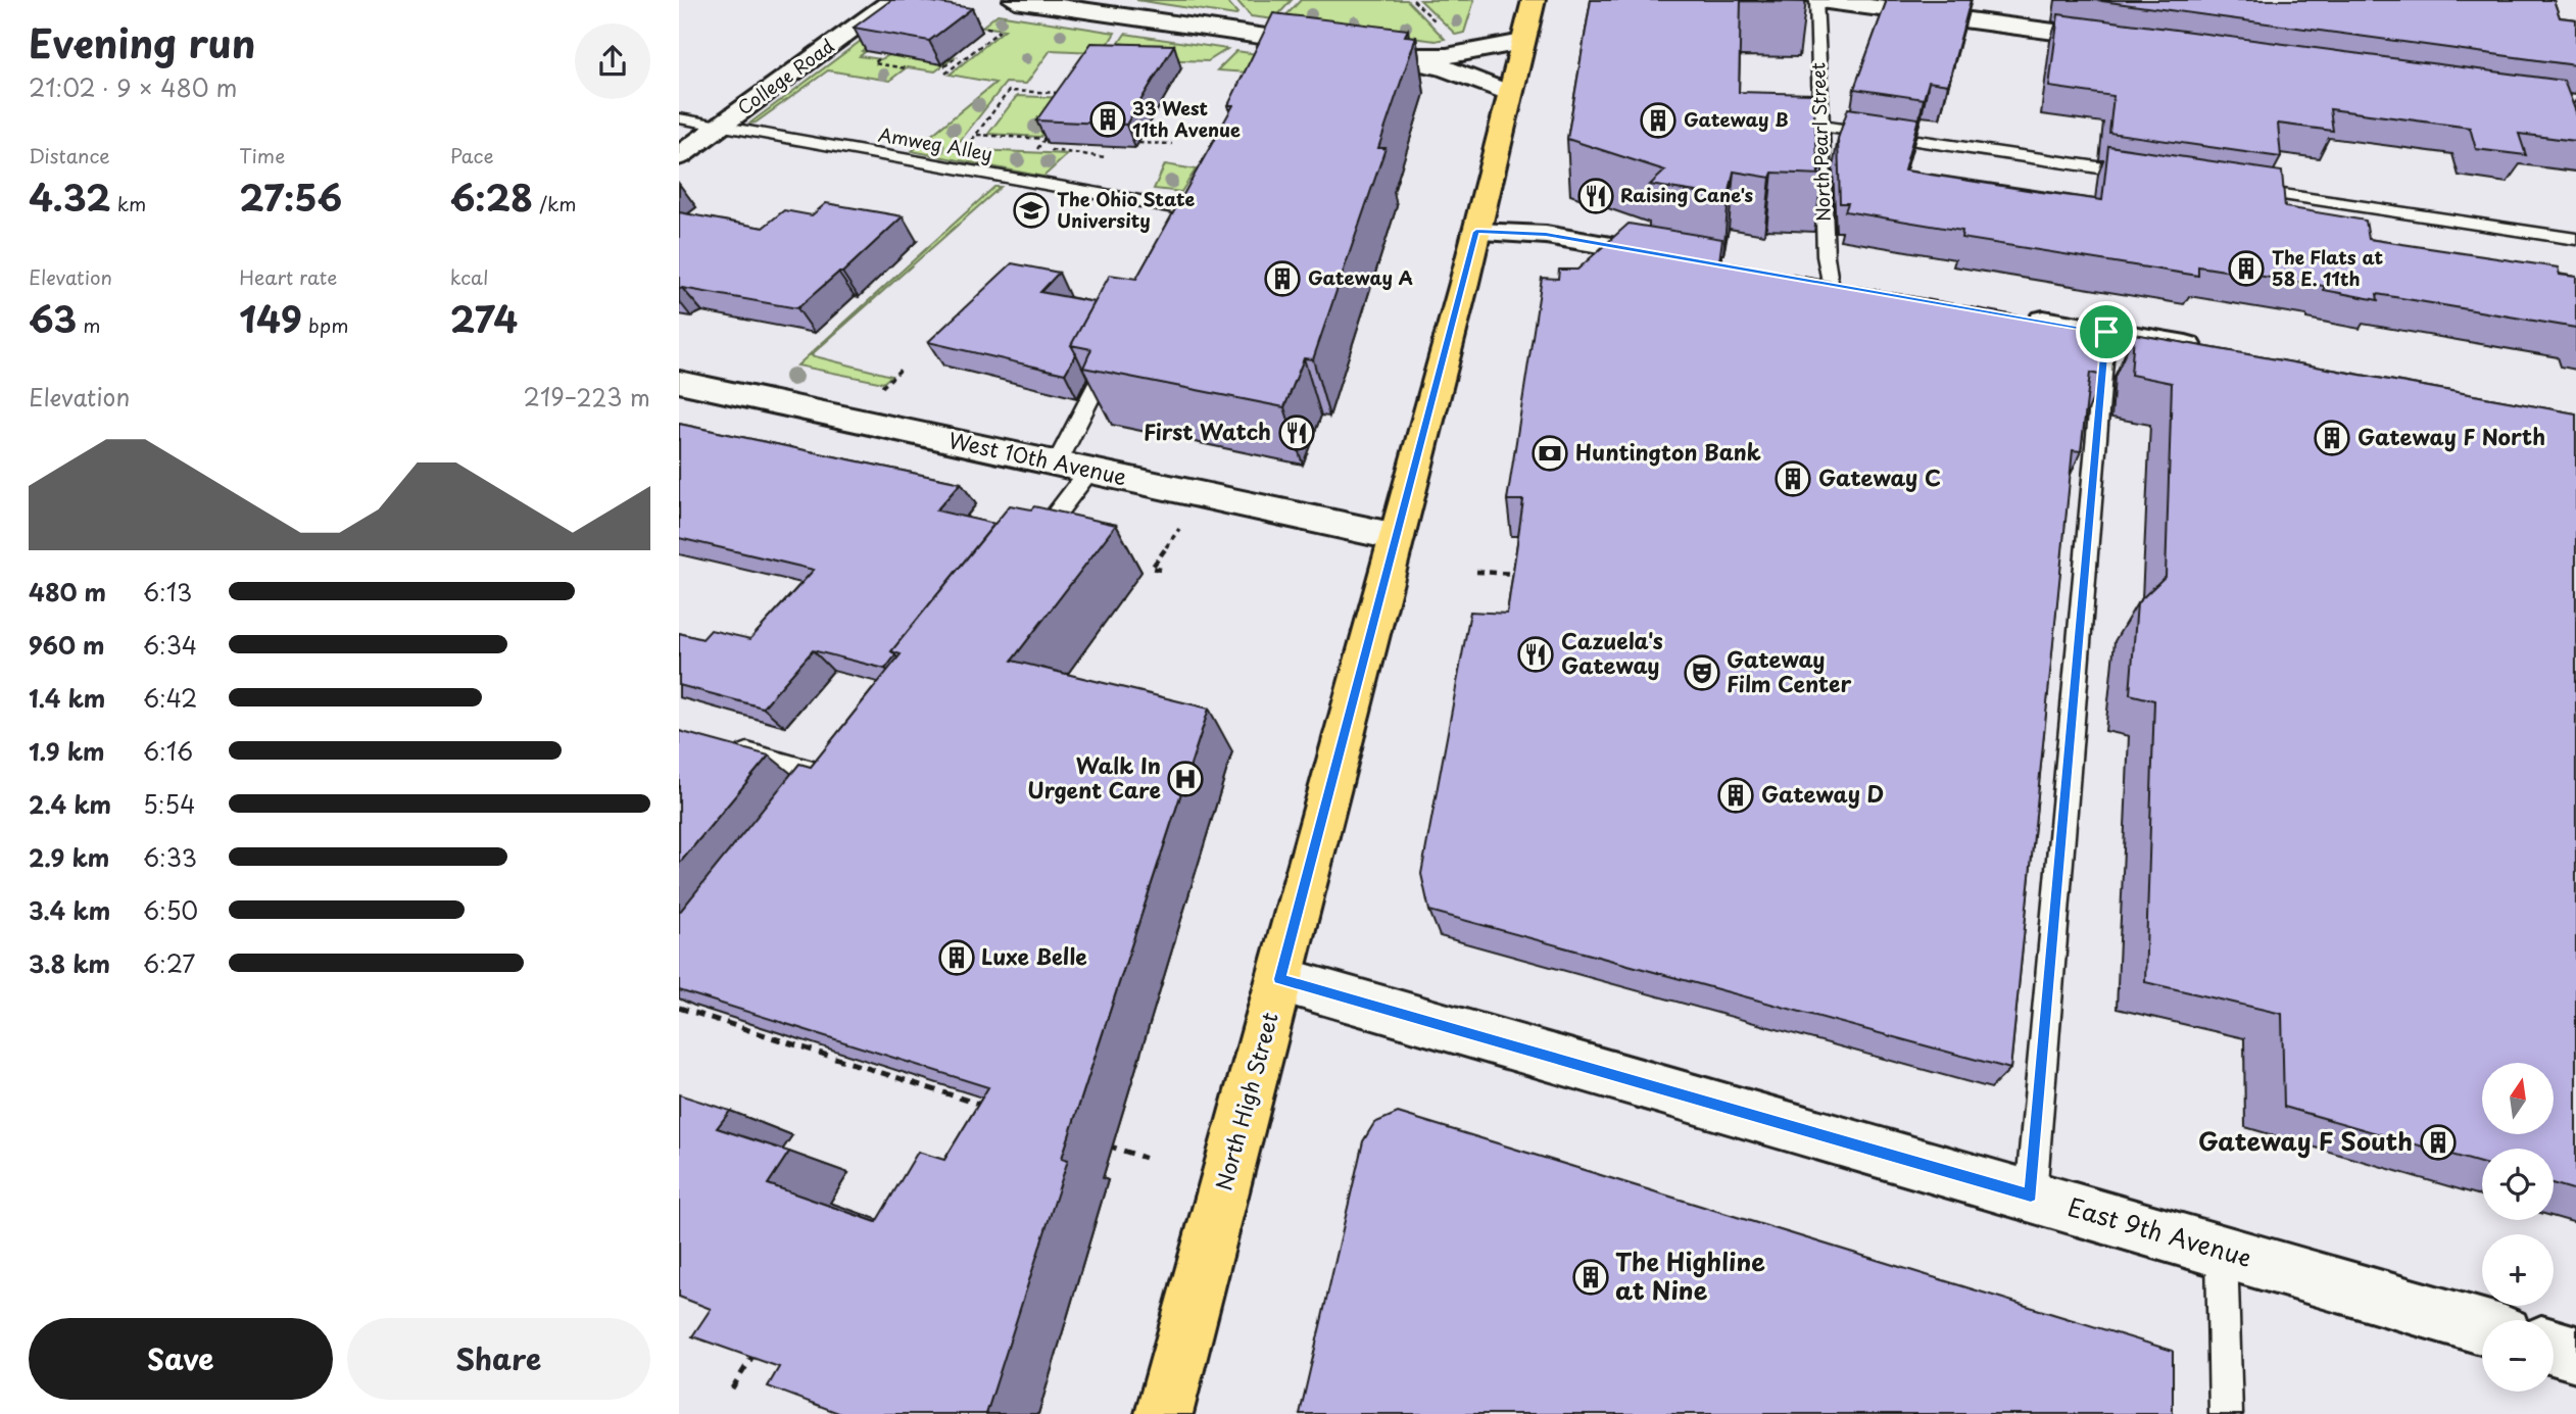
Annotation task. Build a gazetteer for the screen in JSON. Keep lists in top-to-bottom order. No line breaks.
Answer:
{"streets":{"main road":["North High Street"],"street":["College Road","West 10th Avenue","East 9th Avenue"],"lane":["North Pearl Street","Amweg Alley"]},"crossings":[["College Road","Amweg Alley"],["West 10th Avenue","North High Street"],["North High Street","East 9th Avenue"]],"places":{"building":["33 West 11th Avenue","Gateway B","The Flats at 58 E. 11th","Gateway A","Gateway F North","Gateway C","Gateway D","Luxe Belle","Gateway F South","The Highline at Nine"],"restaurant":["Raising Cane's","First Watch","Cazuela's Gateway"],"school or university":["The Ohio State University"],"bank":["Huntington Bank"],"theatre":["Gateway Film Center"],"hospital":["Walk In Urgent Care"]},"north":"top","page":{"heading":["Evening run","21:02 · 9 × 480 m"],"stats":[["Distance","4.32 km"],["Time","27:56"],["Pace","6:28 /km"],["Elevation","63 m"],["Heart rate","149 bpm"],["kcal","274"]],"chart":["Elevation","219–223 m"],"list":[{"name":"480 m","note":"6:13"},{"name":"960 m","note":"6:34"},{"name":"1.4 km","note":"6:42"},{"name":"1.9 km","note":"6:16"},{"name":"2.4 km","note":"5:54"},{"name":"2.9 km","note":"6:33"},{"name":"3.4 km","note":"6:50"},{"name":"3.8 km","note":"6:27"}],"map_buttons":["+","−"],"buttons":["Save","Share"]}}
